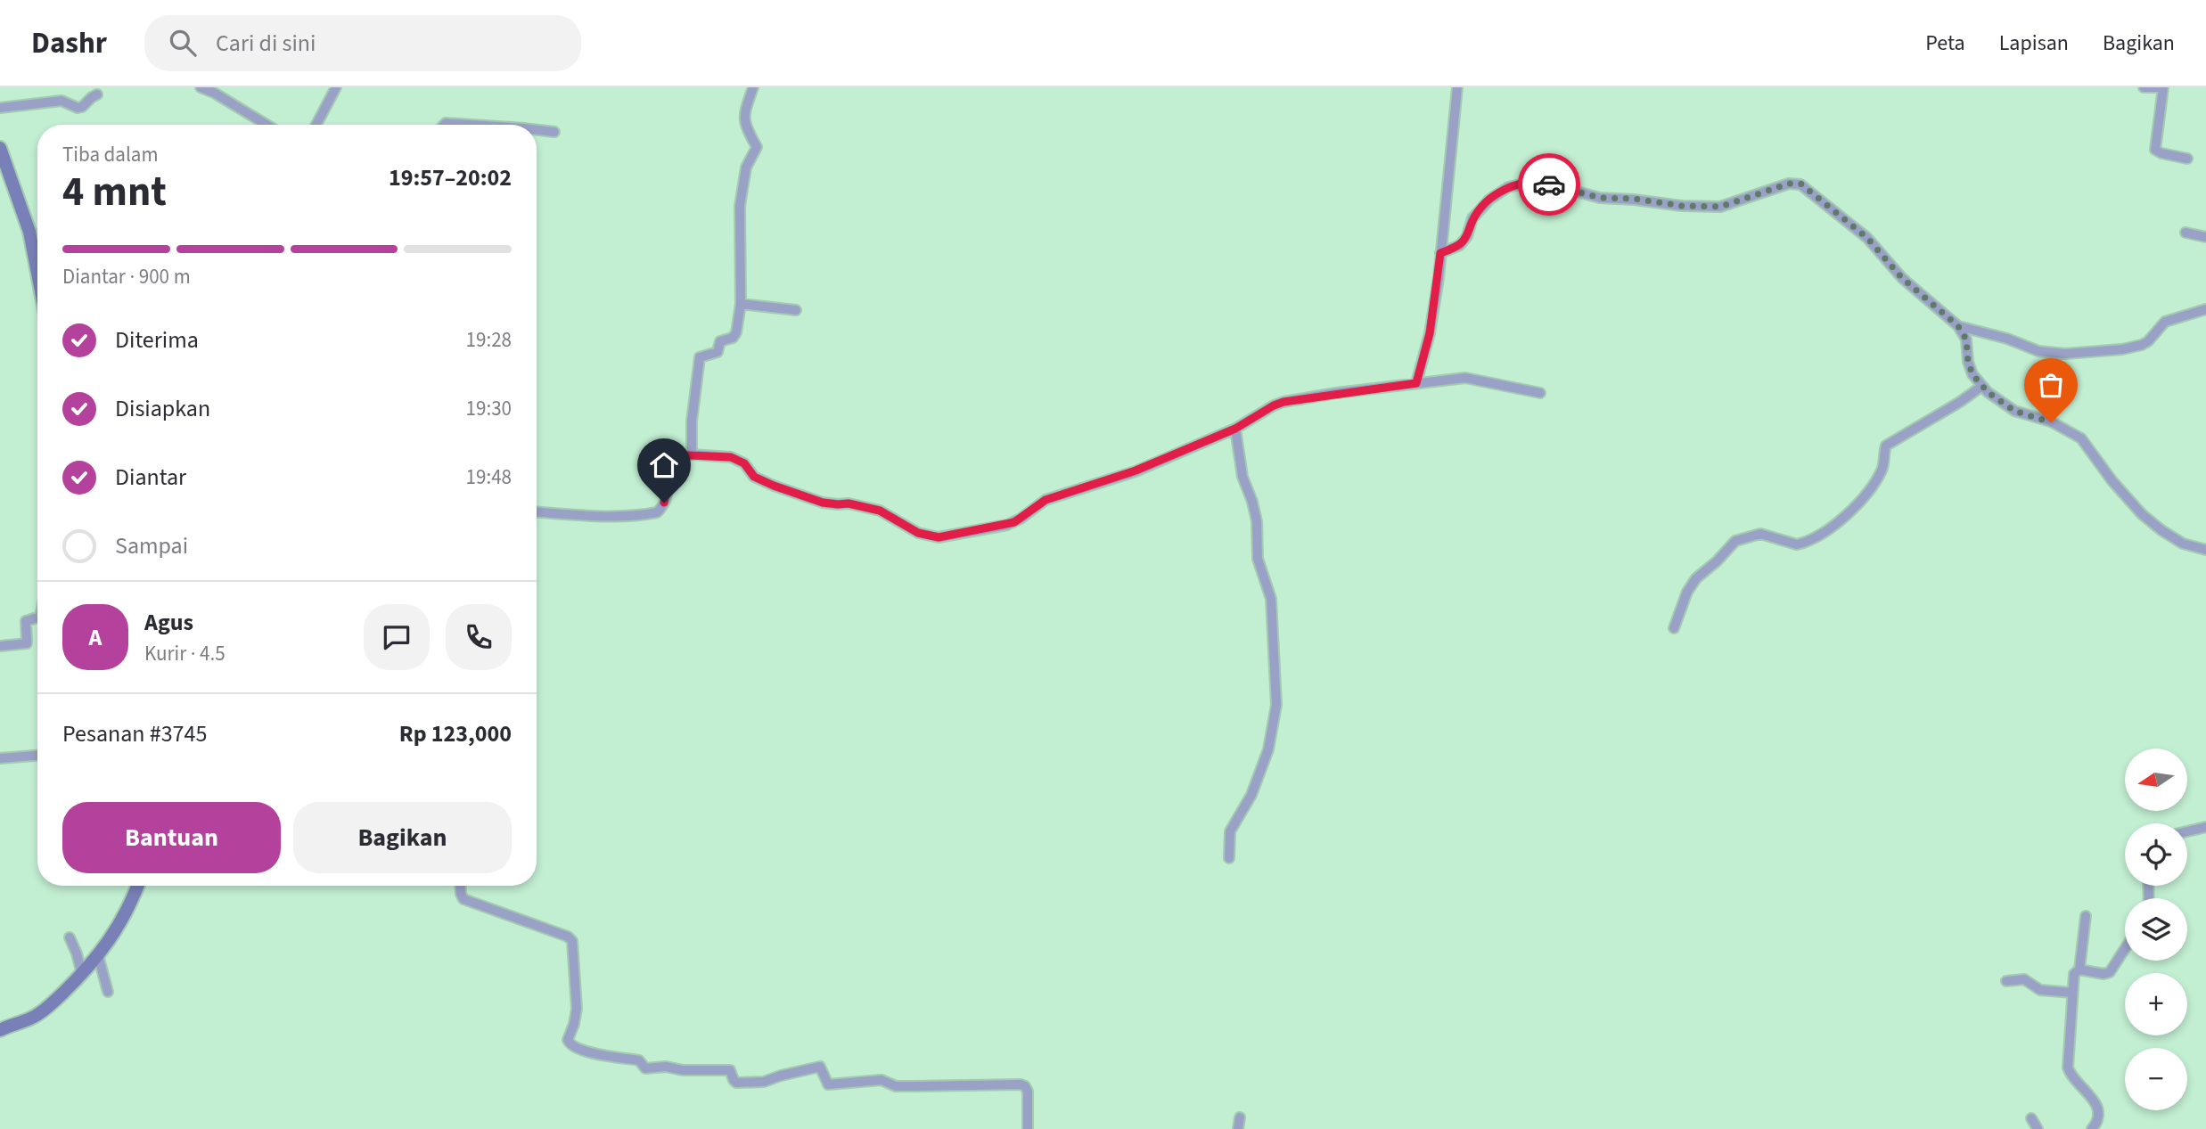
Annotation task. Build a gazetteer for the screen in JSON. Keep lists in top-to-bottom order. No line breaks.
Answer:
{"north":"left","page":{"header":"Dashr","search":"Cari di sini","nav":["Peta","Lapisan","Bagikan"],"heading":["4 mnt","Tiba dalam","19:57–20:02"],"panel":["Agus","Kurir · 4.5","Pesanan #3745","Rp 123,000"],"bar":"Diantar · 900 m","list":[["Diterima","19:28"],["Disiapkan","19:30"],["Diantar","19:48"],"Sampai"],"round":"A","map_buttons":["+","−"],"buttons":["Bantuan","Bagikan"]}}
